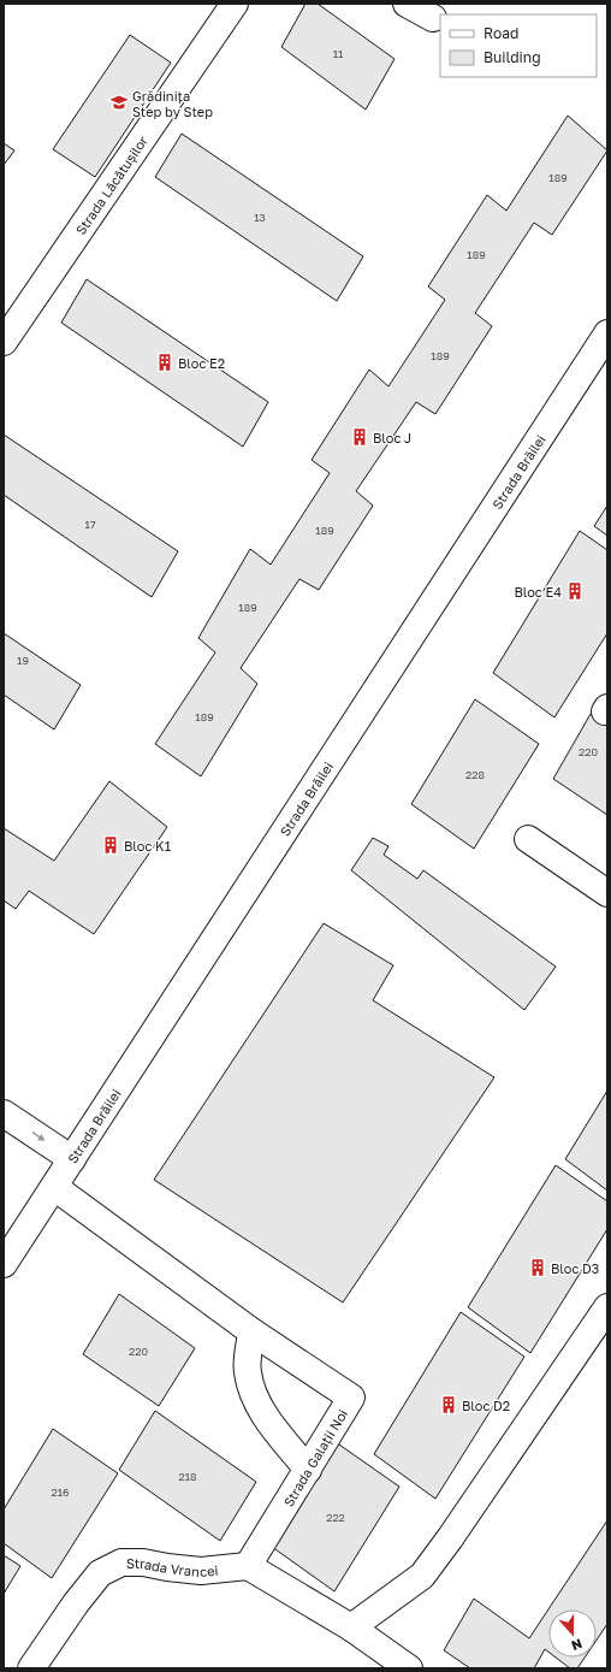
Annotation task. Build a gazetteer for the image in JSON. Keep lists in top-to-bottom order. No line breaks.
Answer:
{"streets":{"street":["Strada Lăcătușilor","Strada Brăilei","Strada Galații Noi","Strada Vrancei"]},"crossings":[["Strada Brăilei","Strada Galații Noi"],["Strada Galații Noi","Strada Vrancei"]],"places":{"school or university":["Grădinița Step by Step"],"building":["Bloc E2","Bloc J","Bloc E4","Bloc K1","Bloc D3","Bloc D2"]},"house_numbers":["11","189","13","189","189","17","189","189","19","189","220","228","220","218","216","222"],"legend":["Road","Building"],"north":"bottom"}
